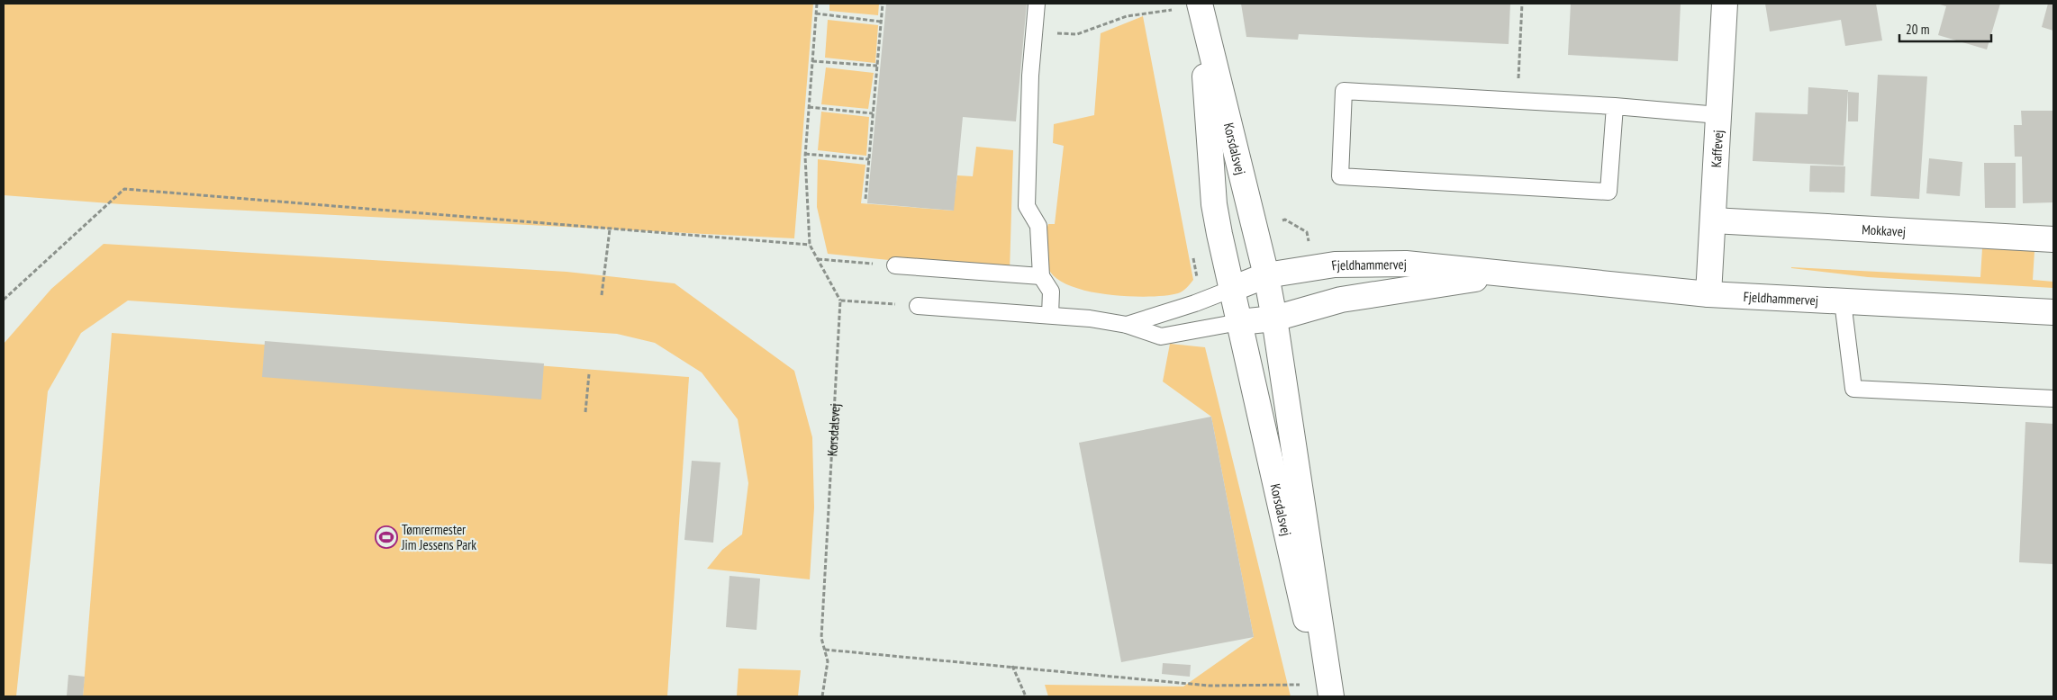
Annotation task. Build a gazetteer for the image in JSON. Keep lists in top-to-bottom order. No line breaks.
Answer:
{"streets":{"street":["Kaffevej","Korsdalsvej","Mokkavej","Fjeldhammervej"]},"crossings":[["Kaffevej","Mokkavej"],["Kaffevej","Fjeldhammervej"],["Korsdalsvej","Fjeldhammervej"]],"places":{"sports":["Tømrermester Jim Jessens Park"]},"scale_bar":"20 m"}
